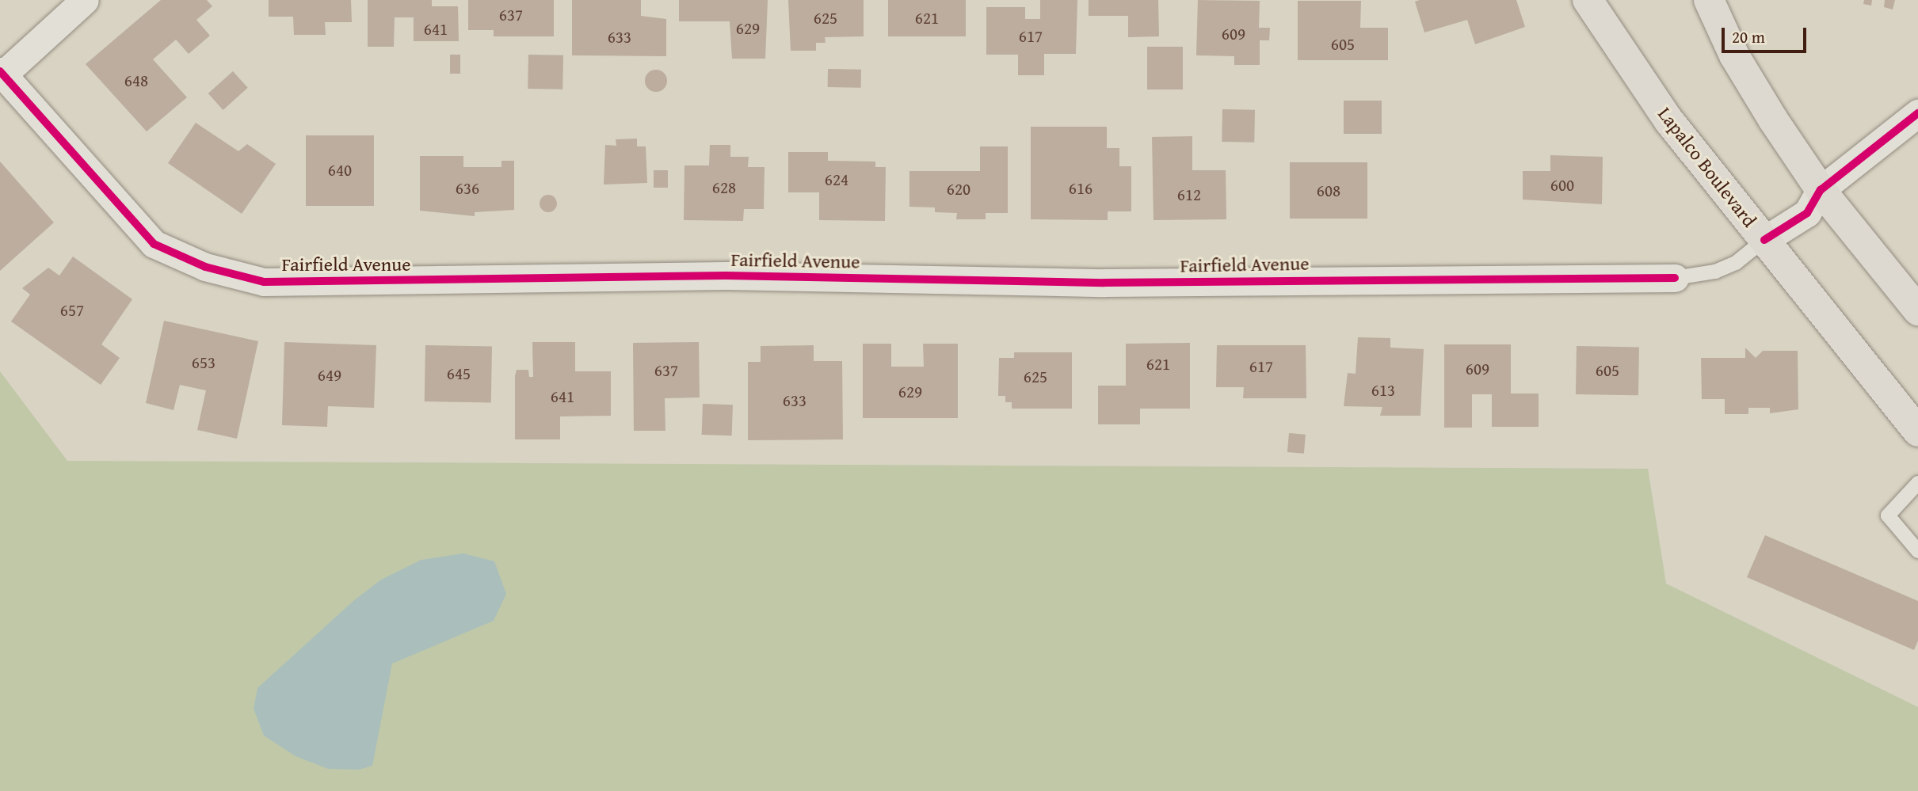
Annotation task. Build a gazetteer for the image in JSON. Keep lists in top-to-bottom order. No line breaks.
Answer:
{"streets":{"main road":["Lapalco Boulevard"],"street":["Fairfield Avenue"]},"crossings":[["Lapalco Boulevard","Fairfield Avenue"]],"house_numbers":["637","625","621","629","641","609","617","633","605","648","640","624","600","628","636","616","620","608","612","657","653","621","617","609","637","605","645","649","625","613","629","641","633"],"scale_bar":"20 m"}
